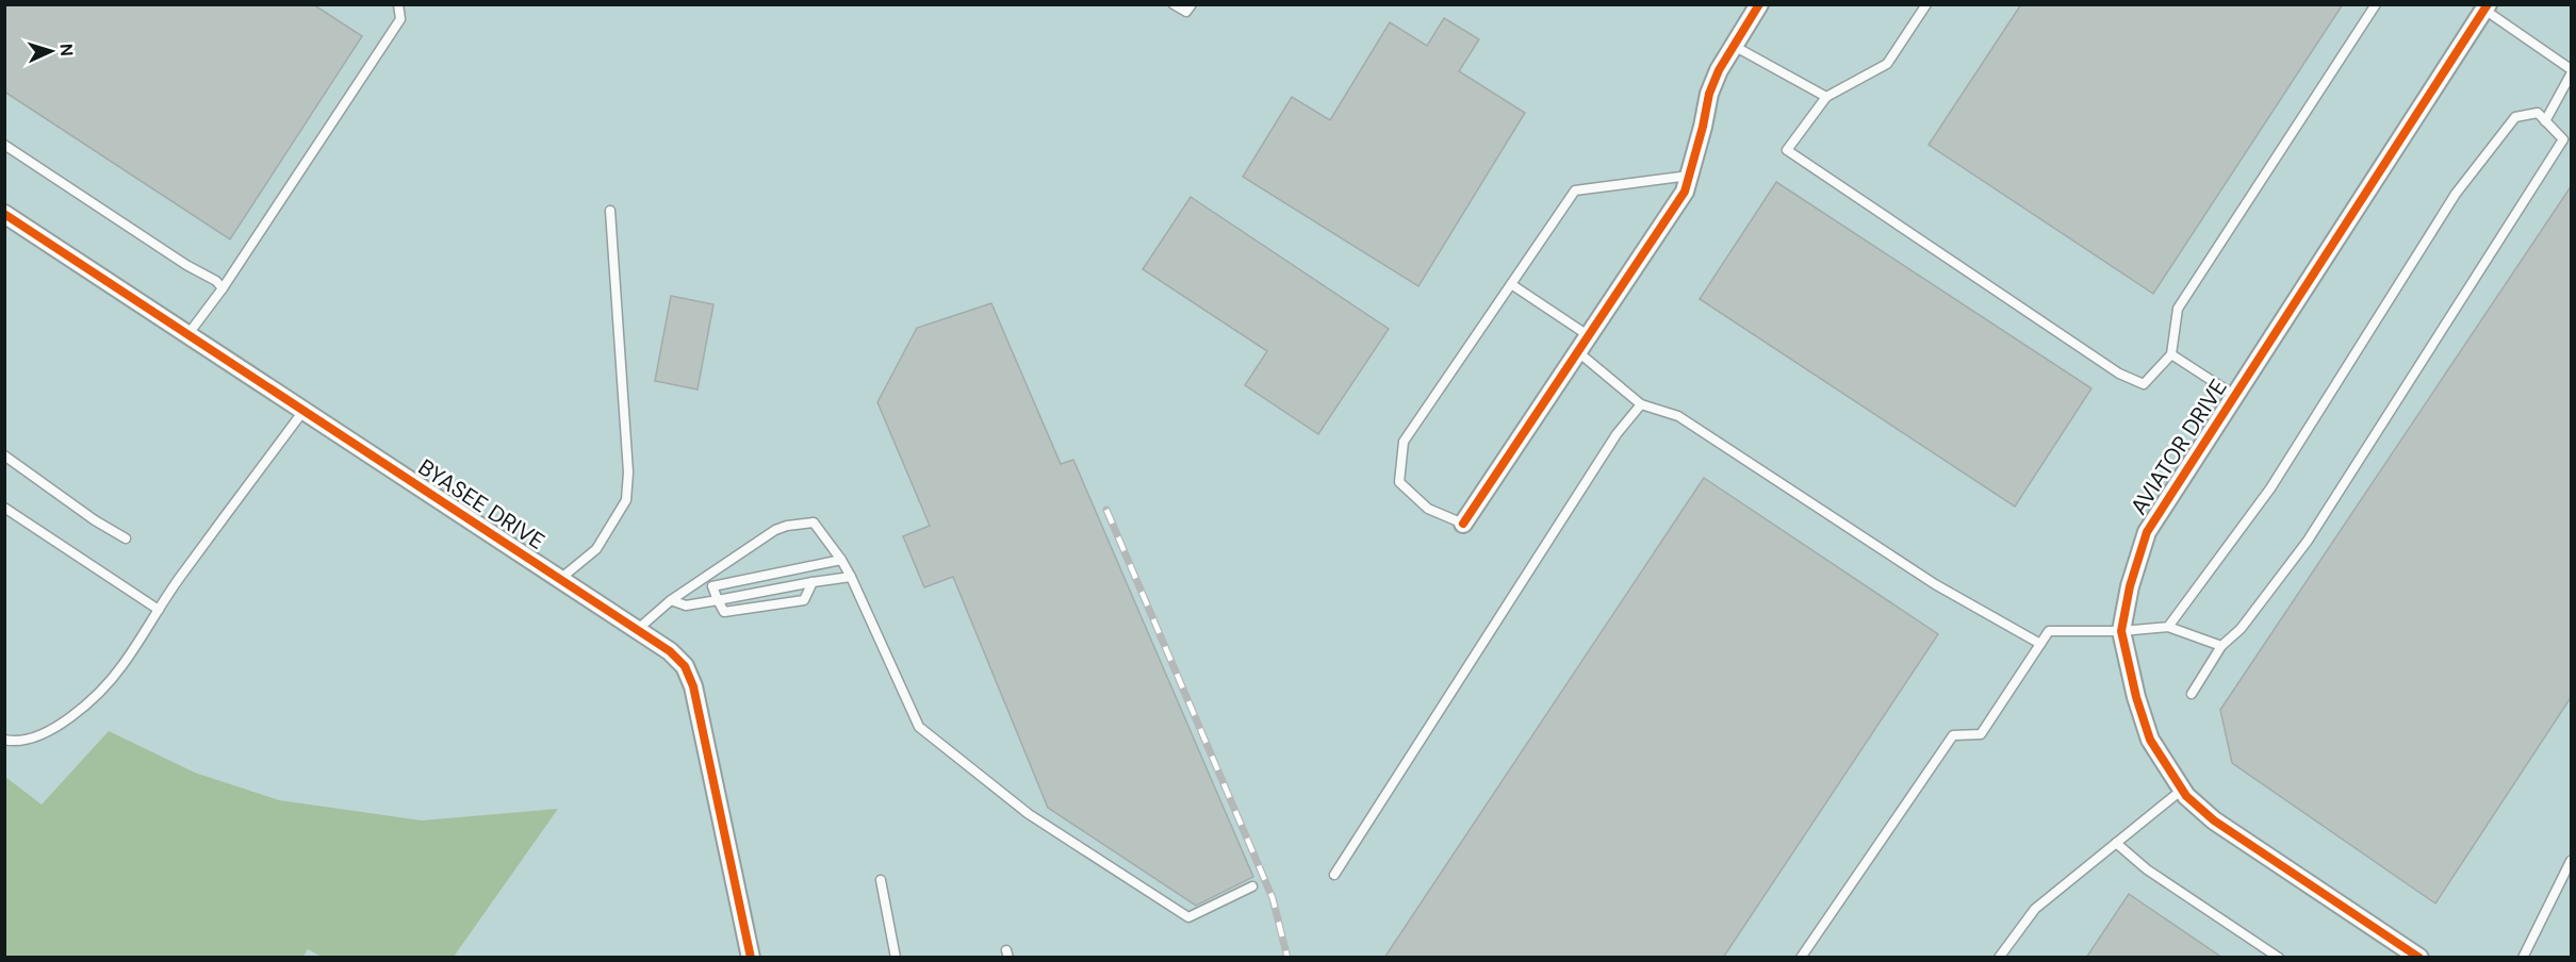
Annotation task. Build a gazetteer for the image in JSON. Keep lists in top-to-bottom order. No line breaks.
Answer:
{"streets":{"street":["AVIATOR DRIVE","BYASEE DRIVE"]},"north":"right"}
